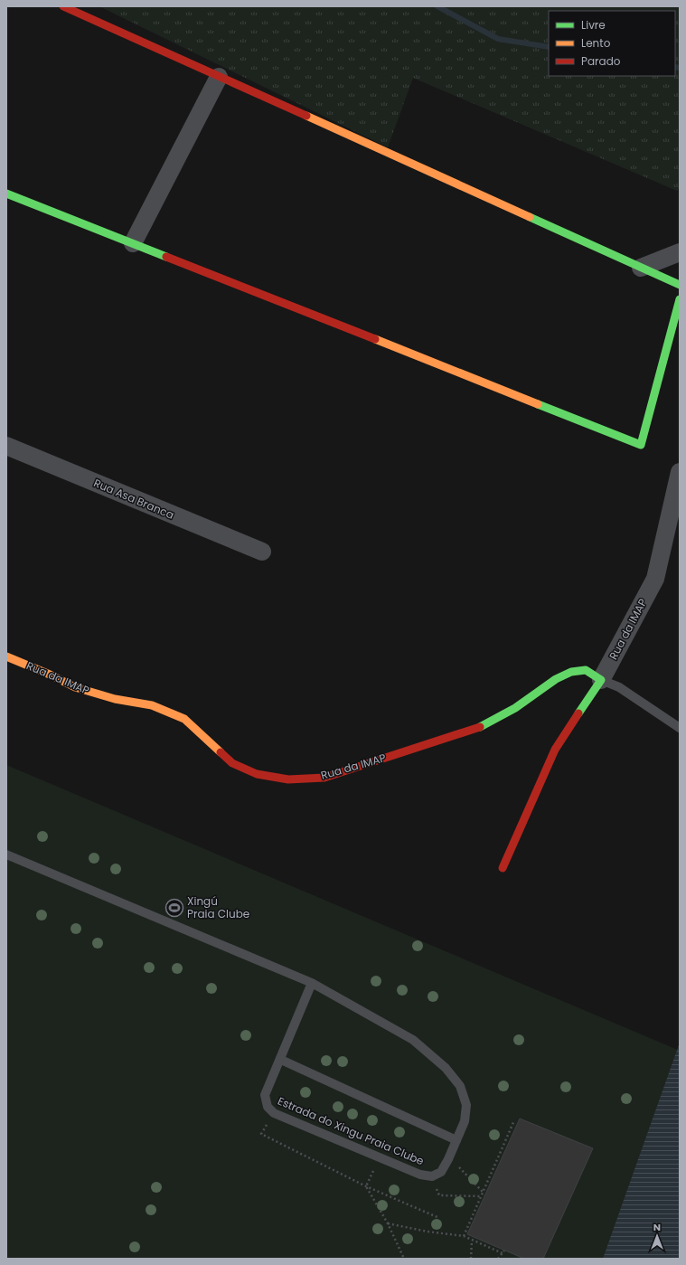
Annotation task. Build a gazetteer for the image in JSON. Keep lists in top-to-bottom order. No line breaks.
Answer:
{"streets":{"street":["Rua Asa Branca","Rua da IMAP"],"lane":["Estrada do Xingu Praia Clube"]},"places":{"sports":["Xingú Praia Clube"]},"legend":["Livre","Lento","Parado"],"north":"top"}
